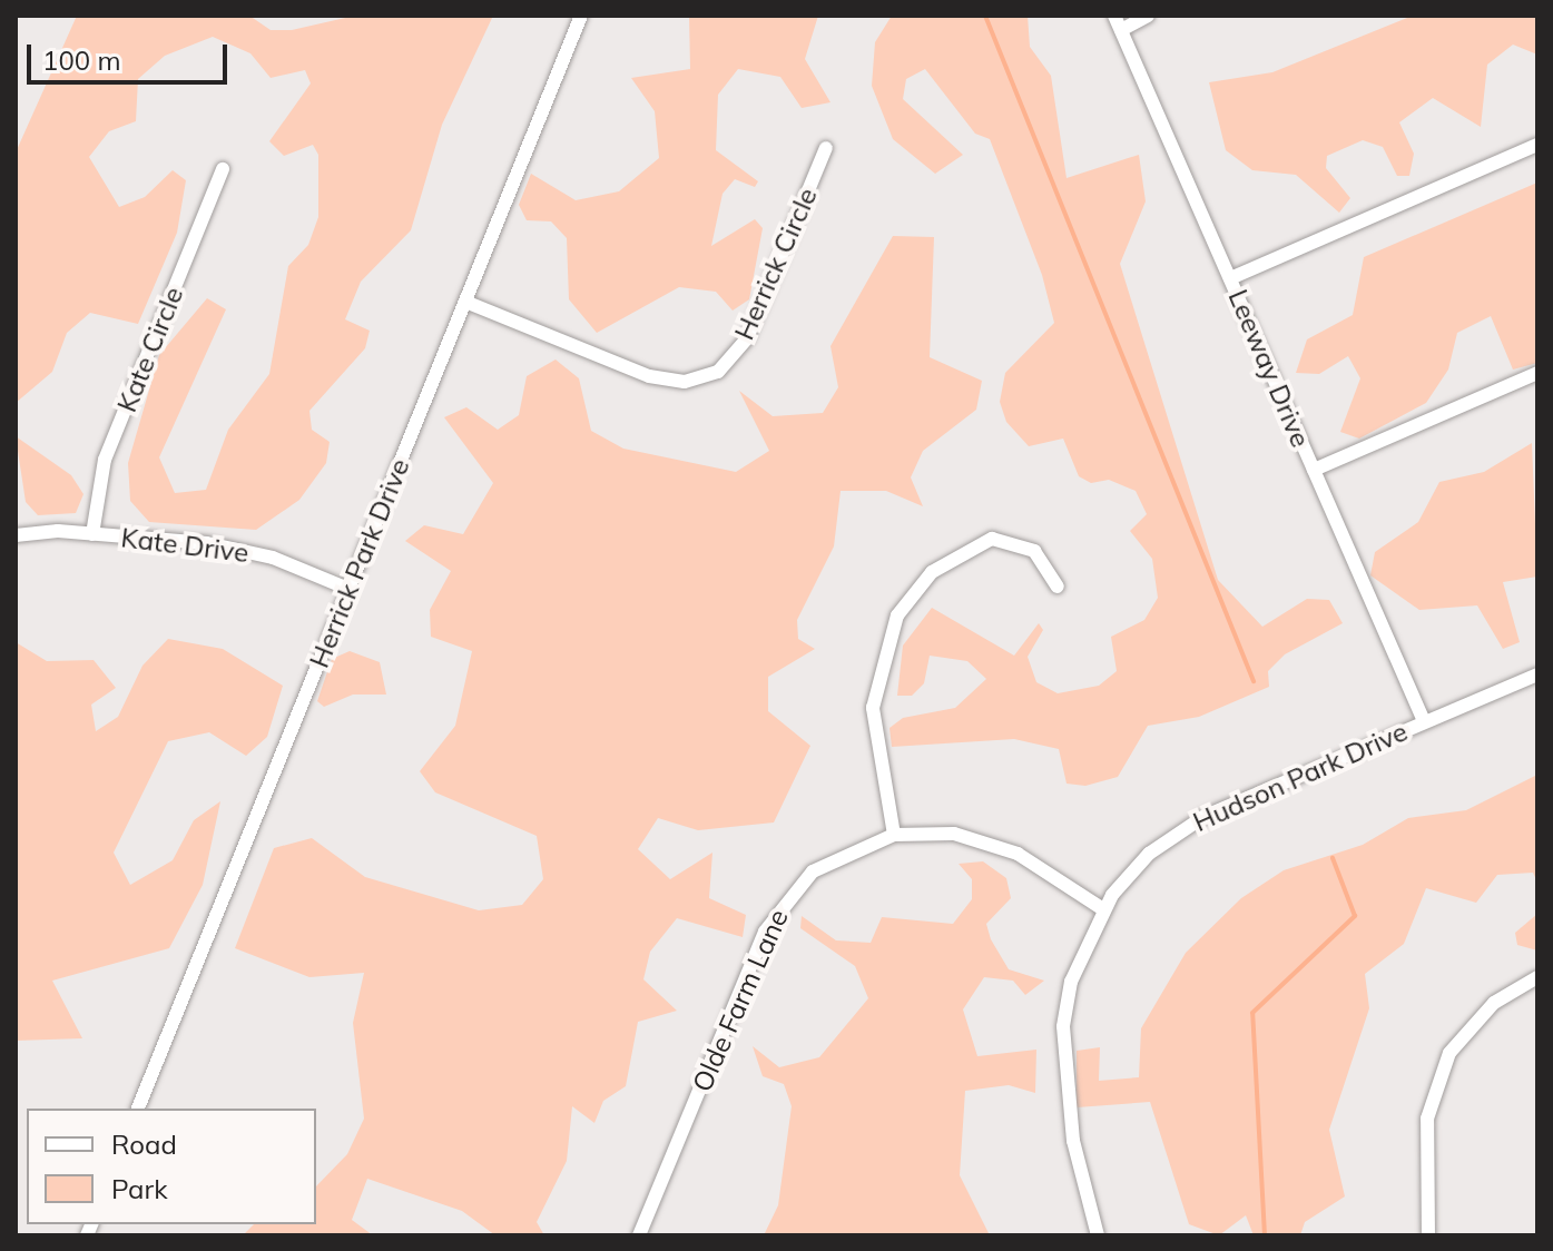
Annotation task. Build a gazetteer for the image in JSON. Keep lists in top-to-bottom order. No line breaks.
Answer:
{"streets":{"street":["Herrick Circle","Kate Circle","Leeway Drive","Kate Drive","Herrick Park Drive","Hudson Park Drive","Olde Farm Lane"]},"crossings":[["Herrick Circle","Herrick Park Drive"],["Kate Circle","Kate Drive"],["Leeway Drive","Hudson Park Drive"],["Kate Drive","Herrick Park Drive"],["Hudson Park Drive","Olde Farm Lane"]],"legend":["Road","Park"],"scale_bar":"100 m"}
